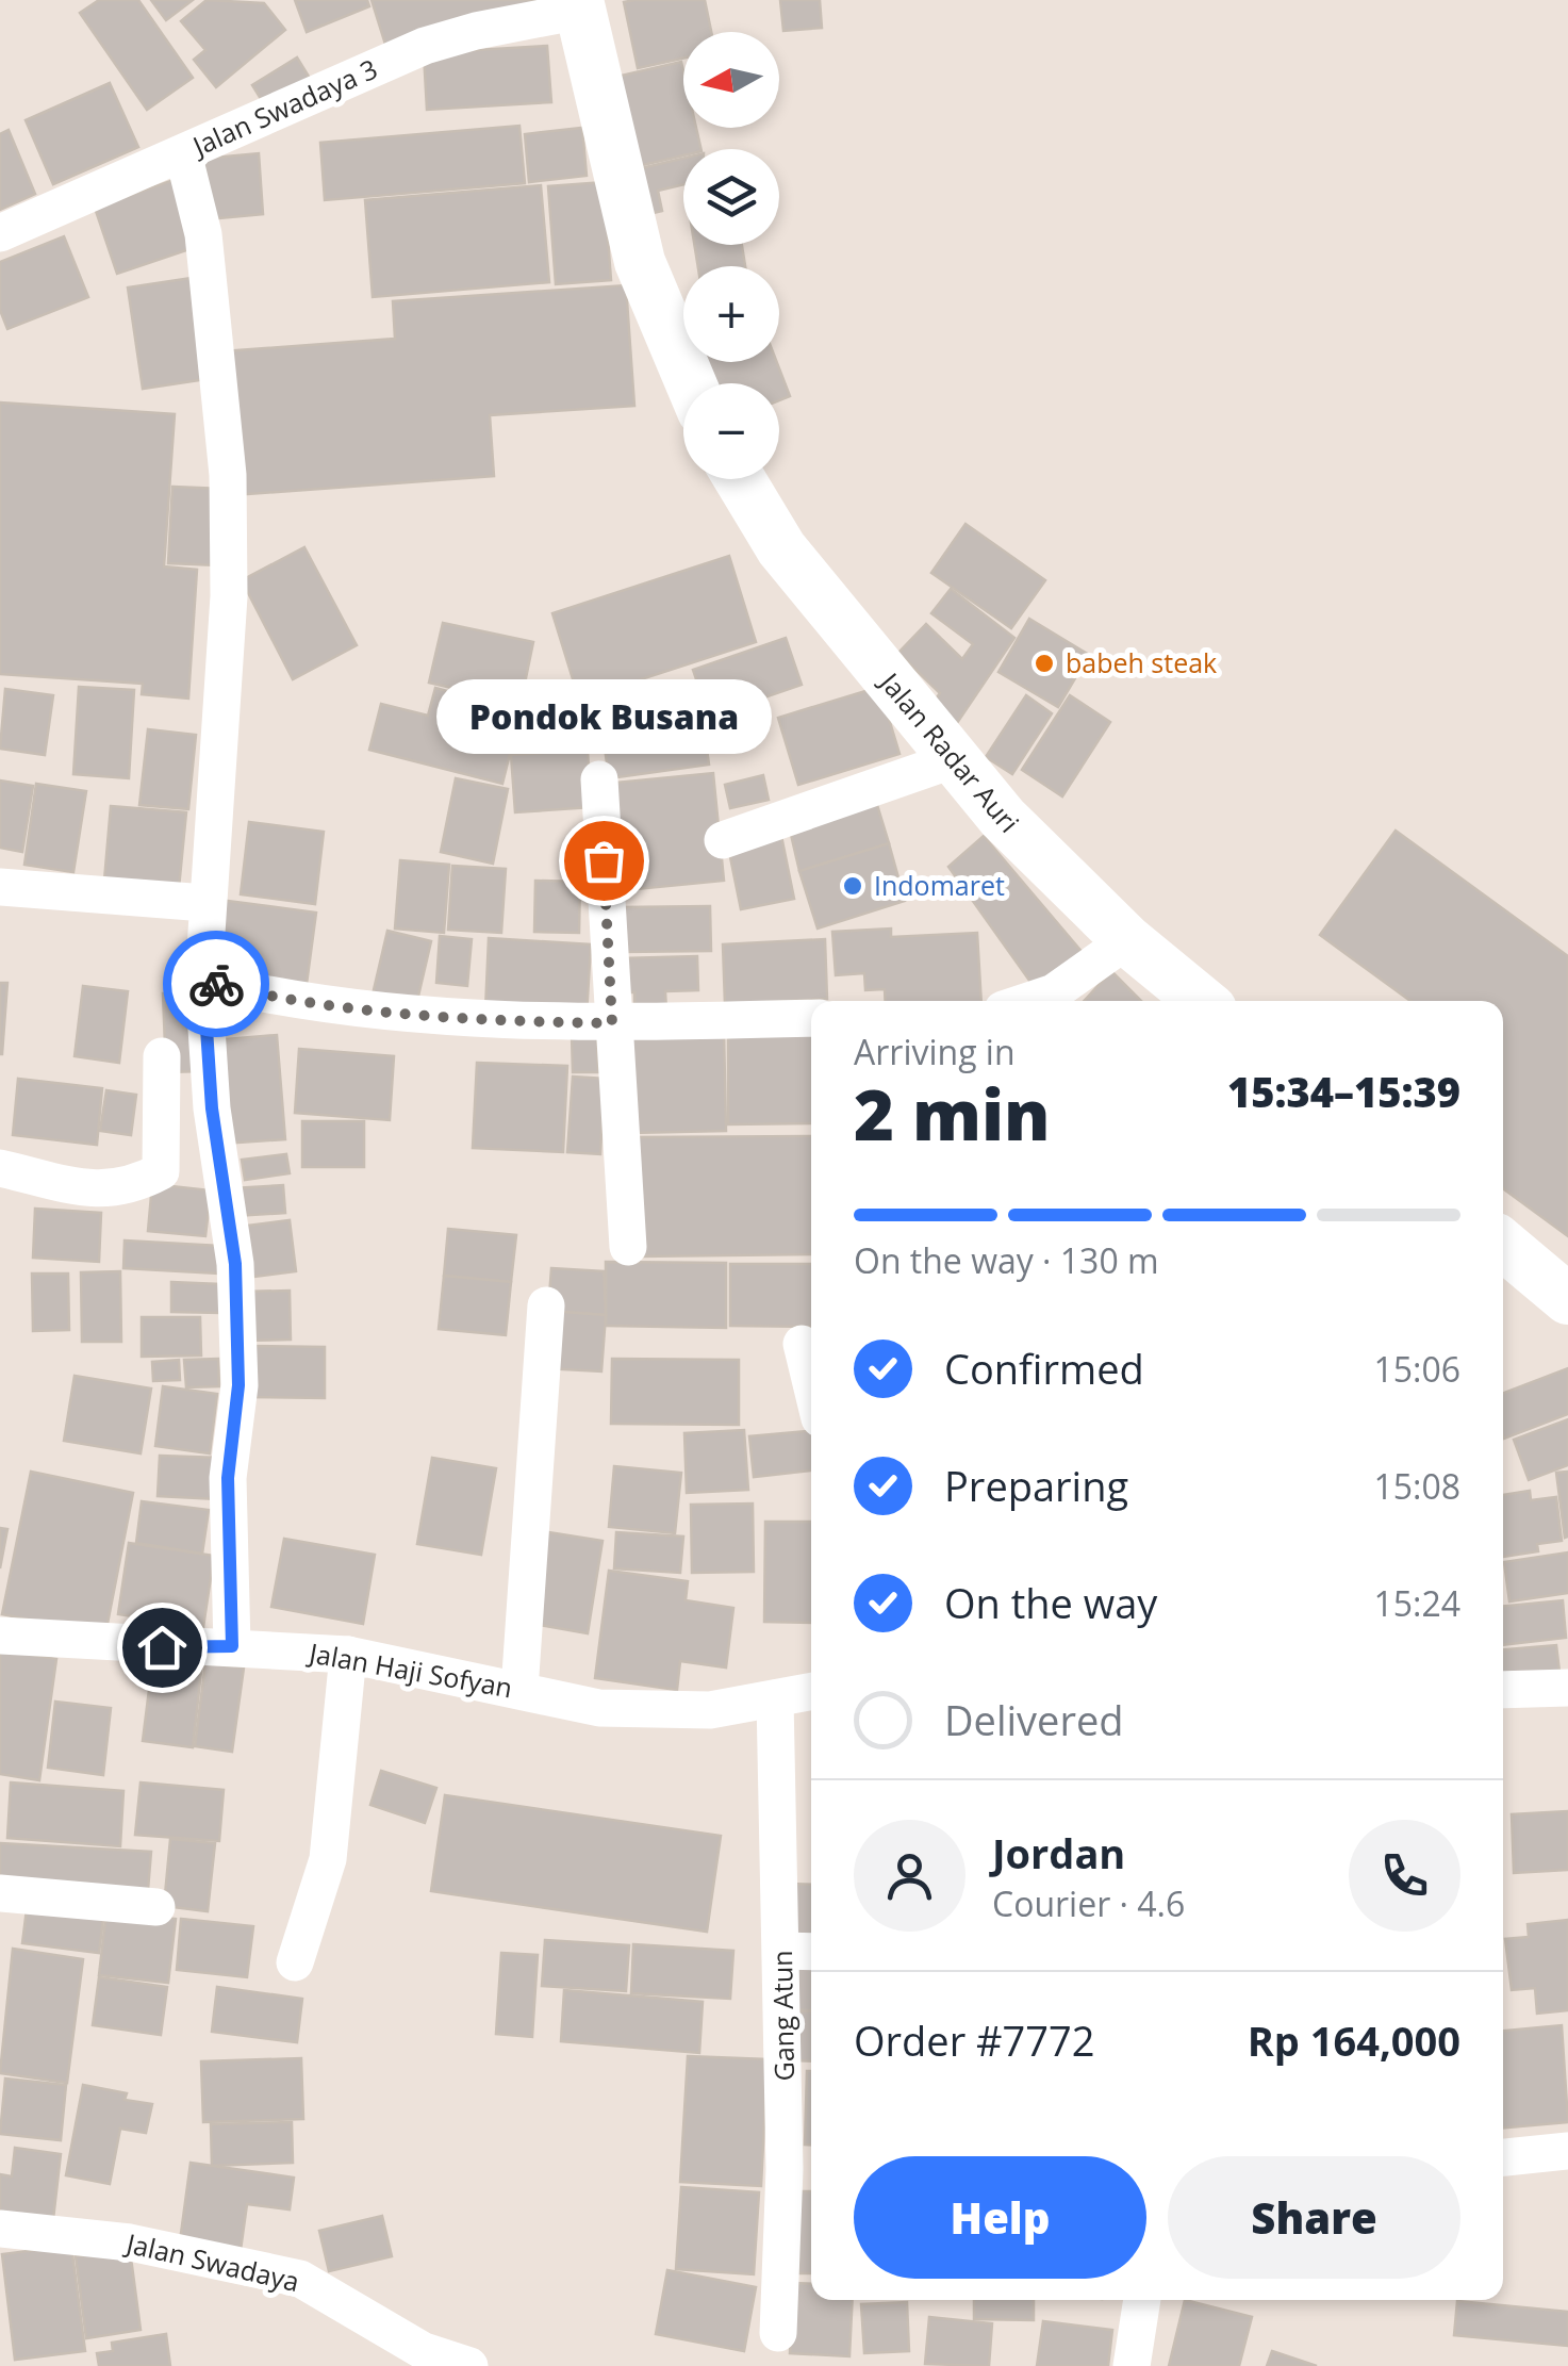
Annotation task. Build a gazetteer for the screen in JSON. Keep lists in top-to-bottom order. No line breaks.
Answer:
{"streets":{"main road":["Jalan Radar Auri"],"street":["Jalan Swadaya 3","Jalan Haji Sofyan","Gang Atun","Jalan Swadaya"]},"crossings":[["Jalan Haji Sofyan","Gang Atun"]],"places":["babeh steak","Pondok Busana","Indomaret"],"north":"left","page":{"map_buttons":["+","−"],"bubble":"Pondok Busana","heading":["2 min","Arriving in","15:34–15:39"],"panel":["Jordan","Courier · 4.6","Order #7772","Rp 164,000"],"bar":"On the way · 130 m","list":[["Confirmed","15:06"],["Preparing","15:08"],["On the way","15:24"],"Delivered"],"buttons":["Help","Share"]}}
